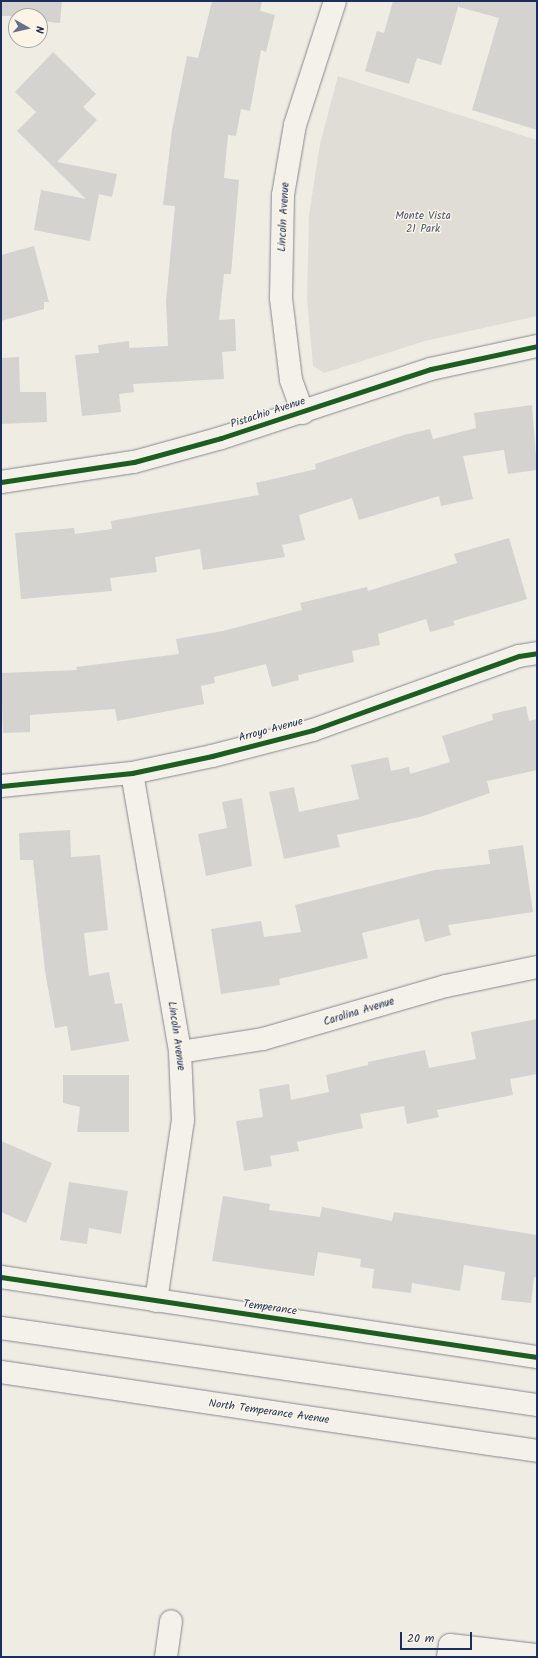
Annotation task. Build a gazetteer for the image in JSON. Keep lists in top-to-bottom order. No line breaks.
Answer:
{"streets":{"street":["Lincoln Avenue","Pistachio Avenue","Arroyo Avenue","Carolina Avenue","Temperance","North Temperance Avenue"]},"crossings":[["Lincoln Avenue","Pistachio Avenue"],["Lincoln Avenue","Arroyo Avenue"],["Lincoln Avenue","Carolina Avenue"],["Lincoln Avenue","Temperance"]],"parks":["Monte Vista 21 Park"],"scale_bar":"20 m","north":"right"}
